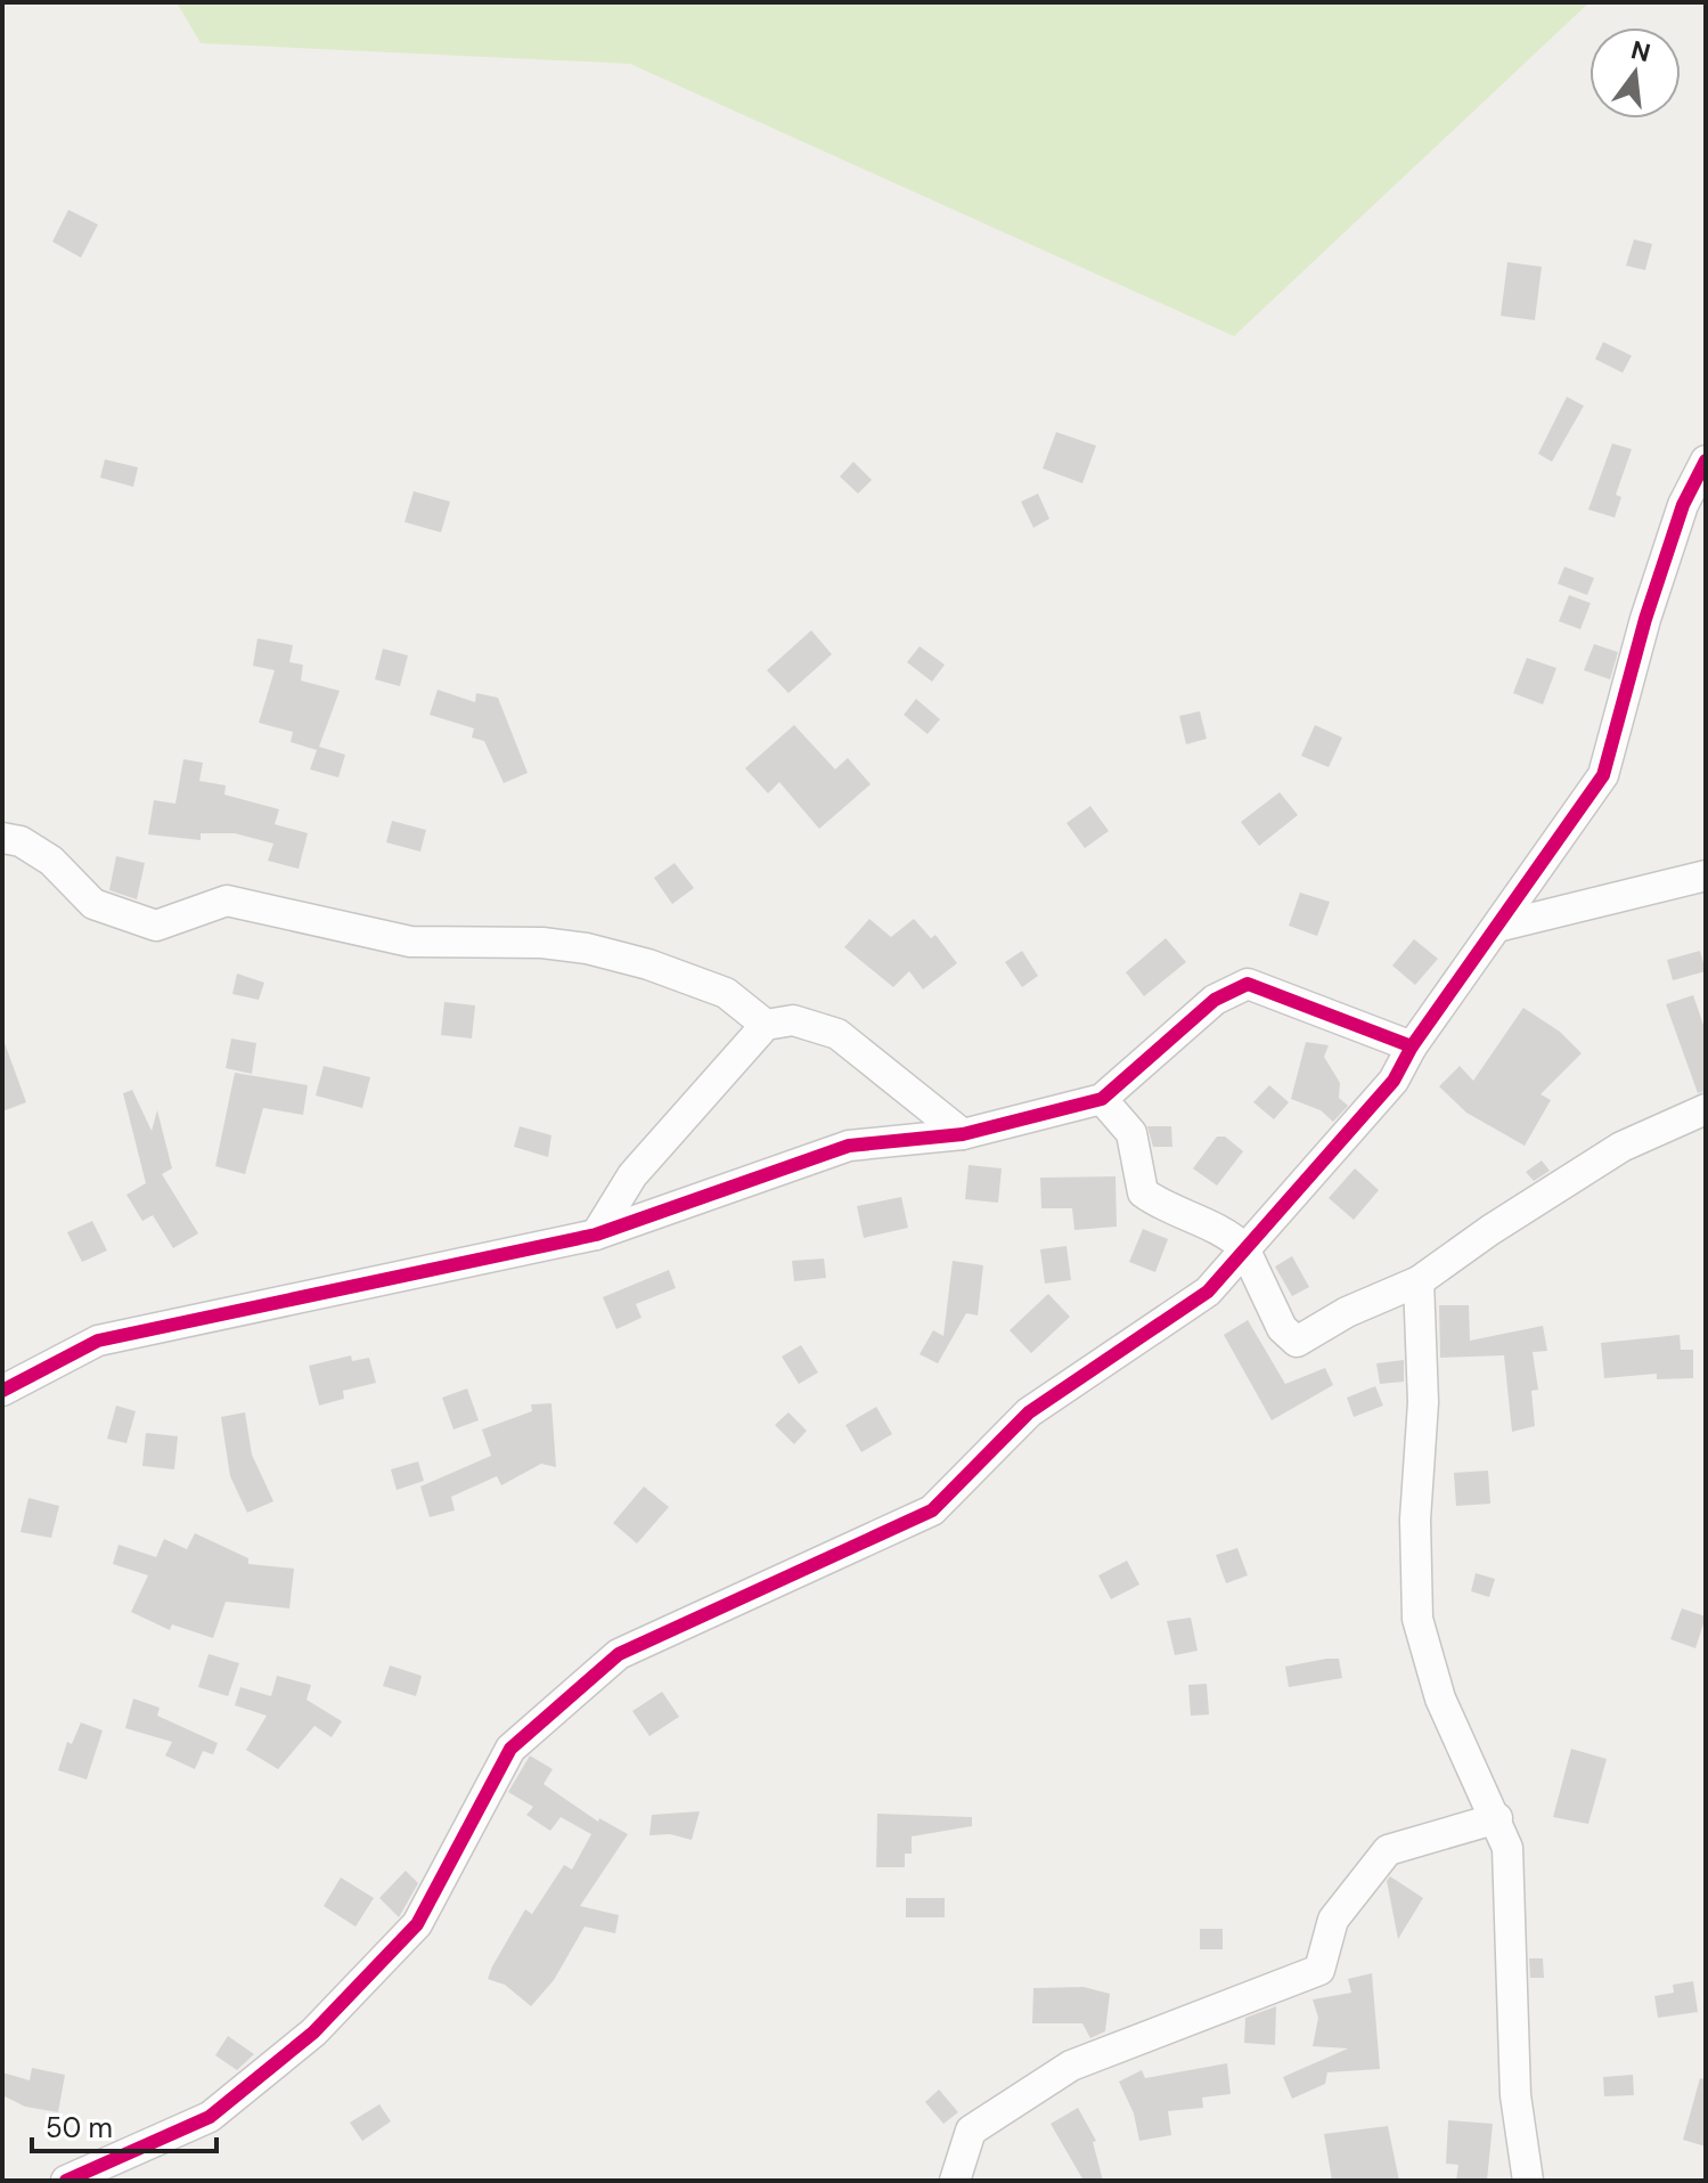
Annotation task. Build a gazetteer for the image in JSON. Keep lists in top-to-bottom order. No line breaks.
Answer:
{"scale_bar":"50 m","north":"top"}
